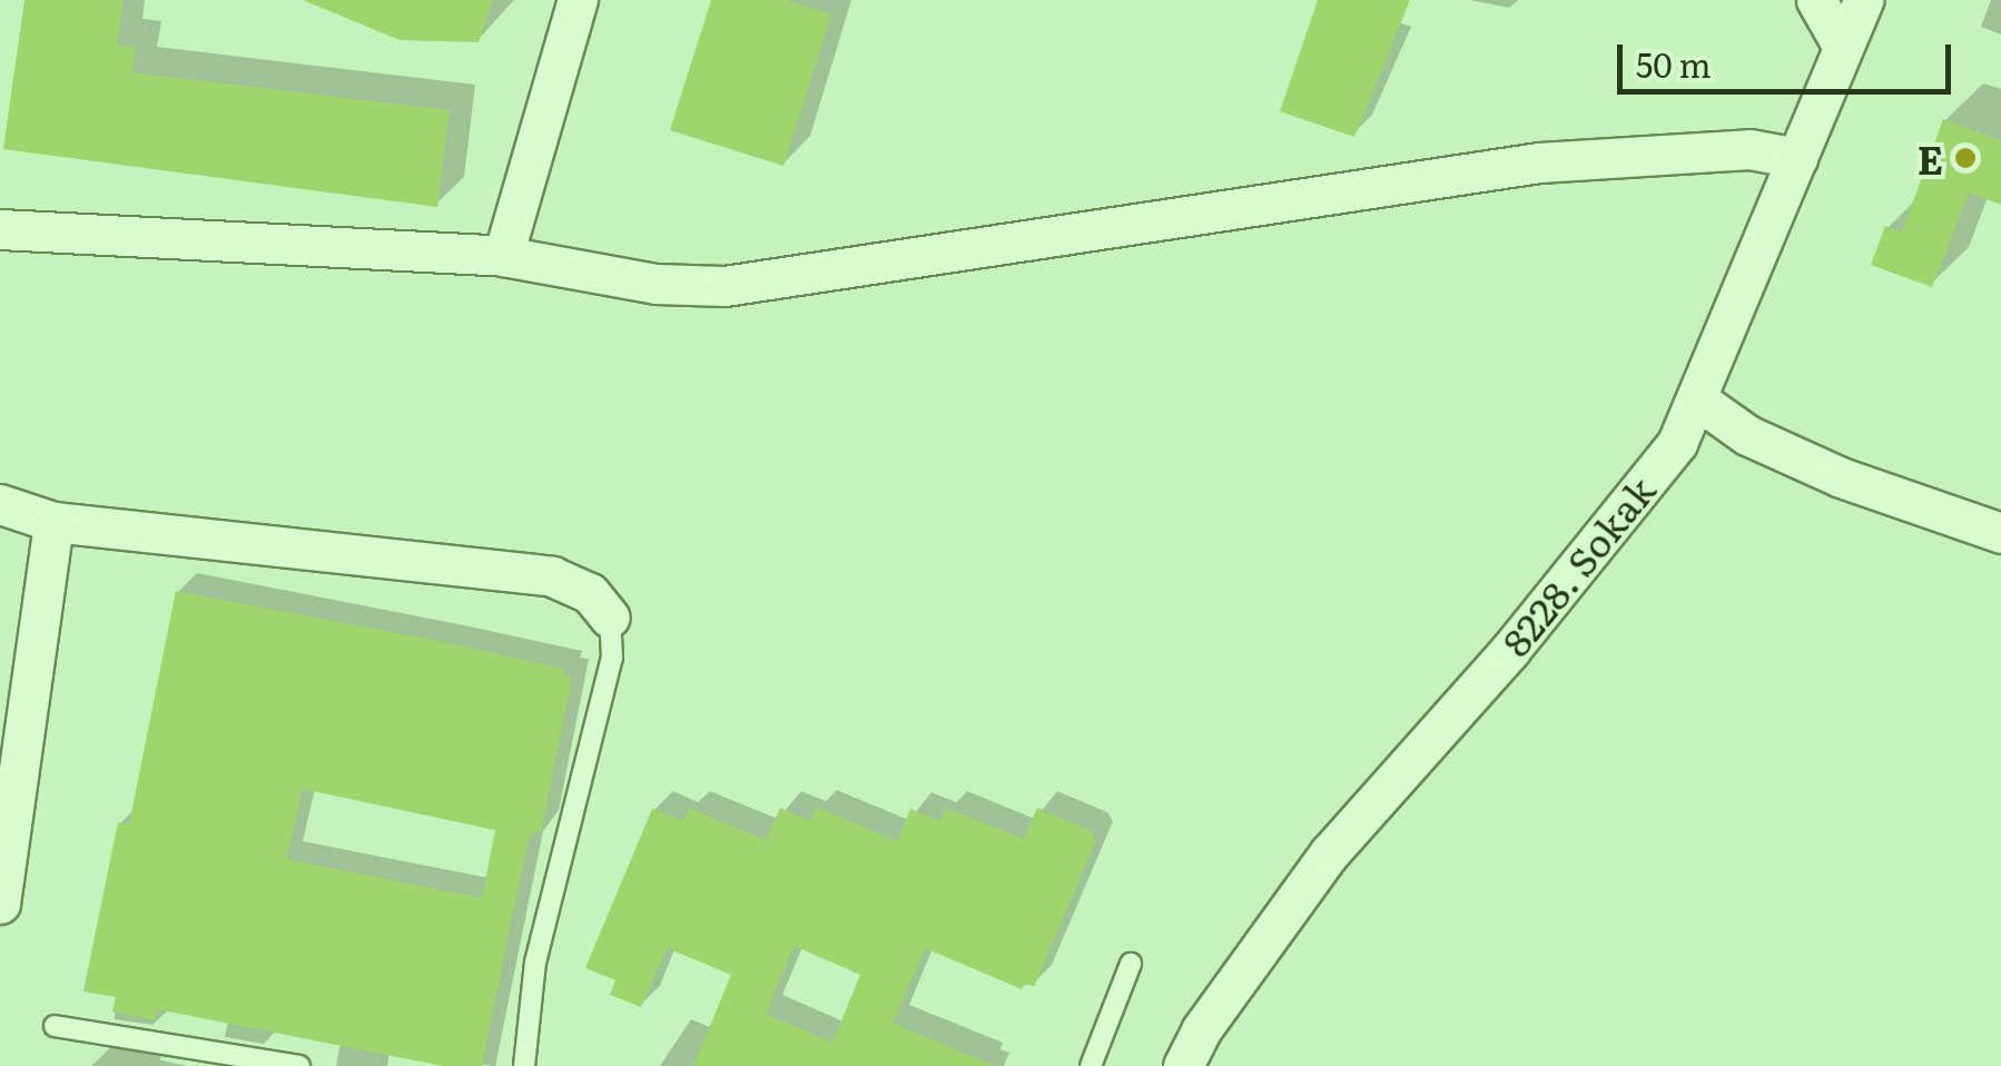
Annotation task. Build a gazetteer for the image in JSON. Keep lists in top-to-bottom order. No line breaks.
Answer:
{"streets":{"street":["8228. Sokak"]},"places":["E"],"scale_bar":"50 m"}
